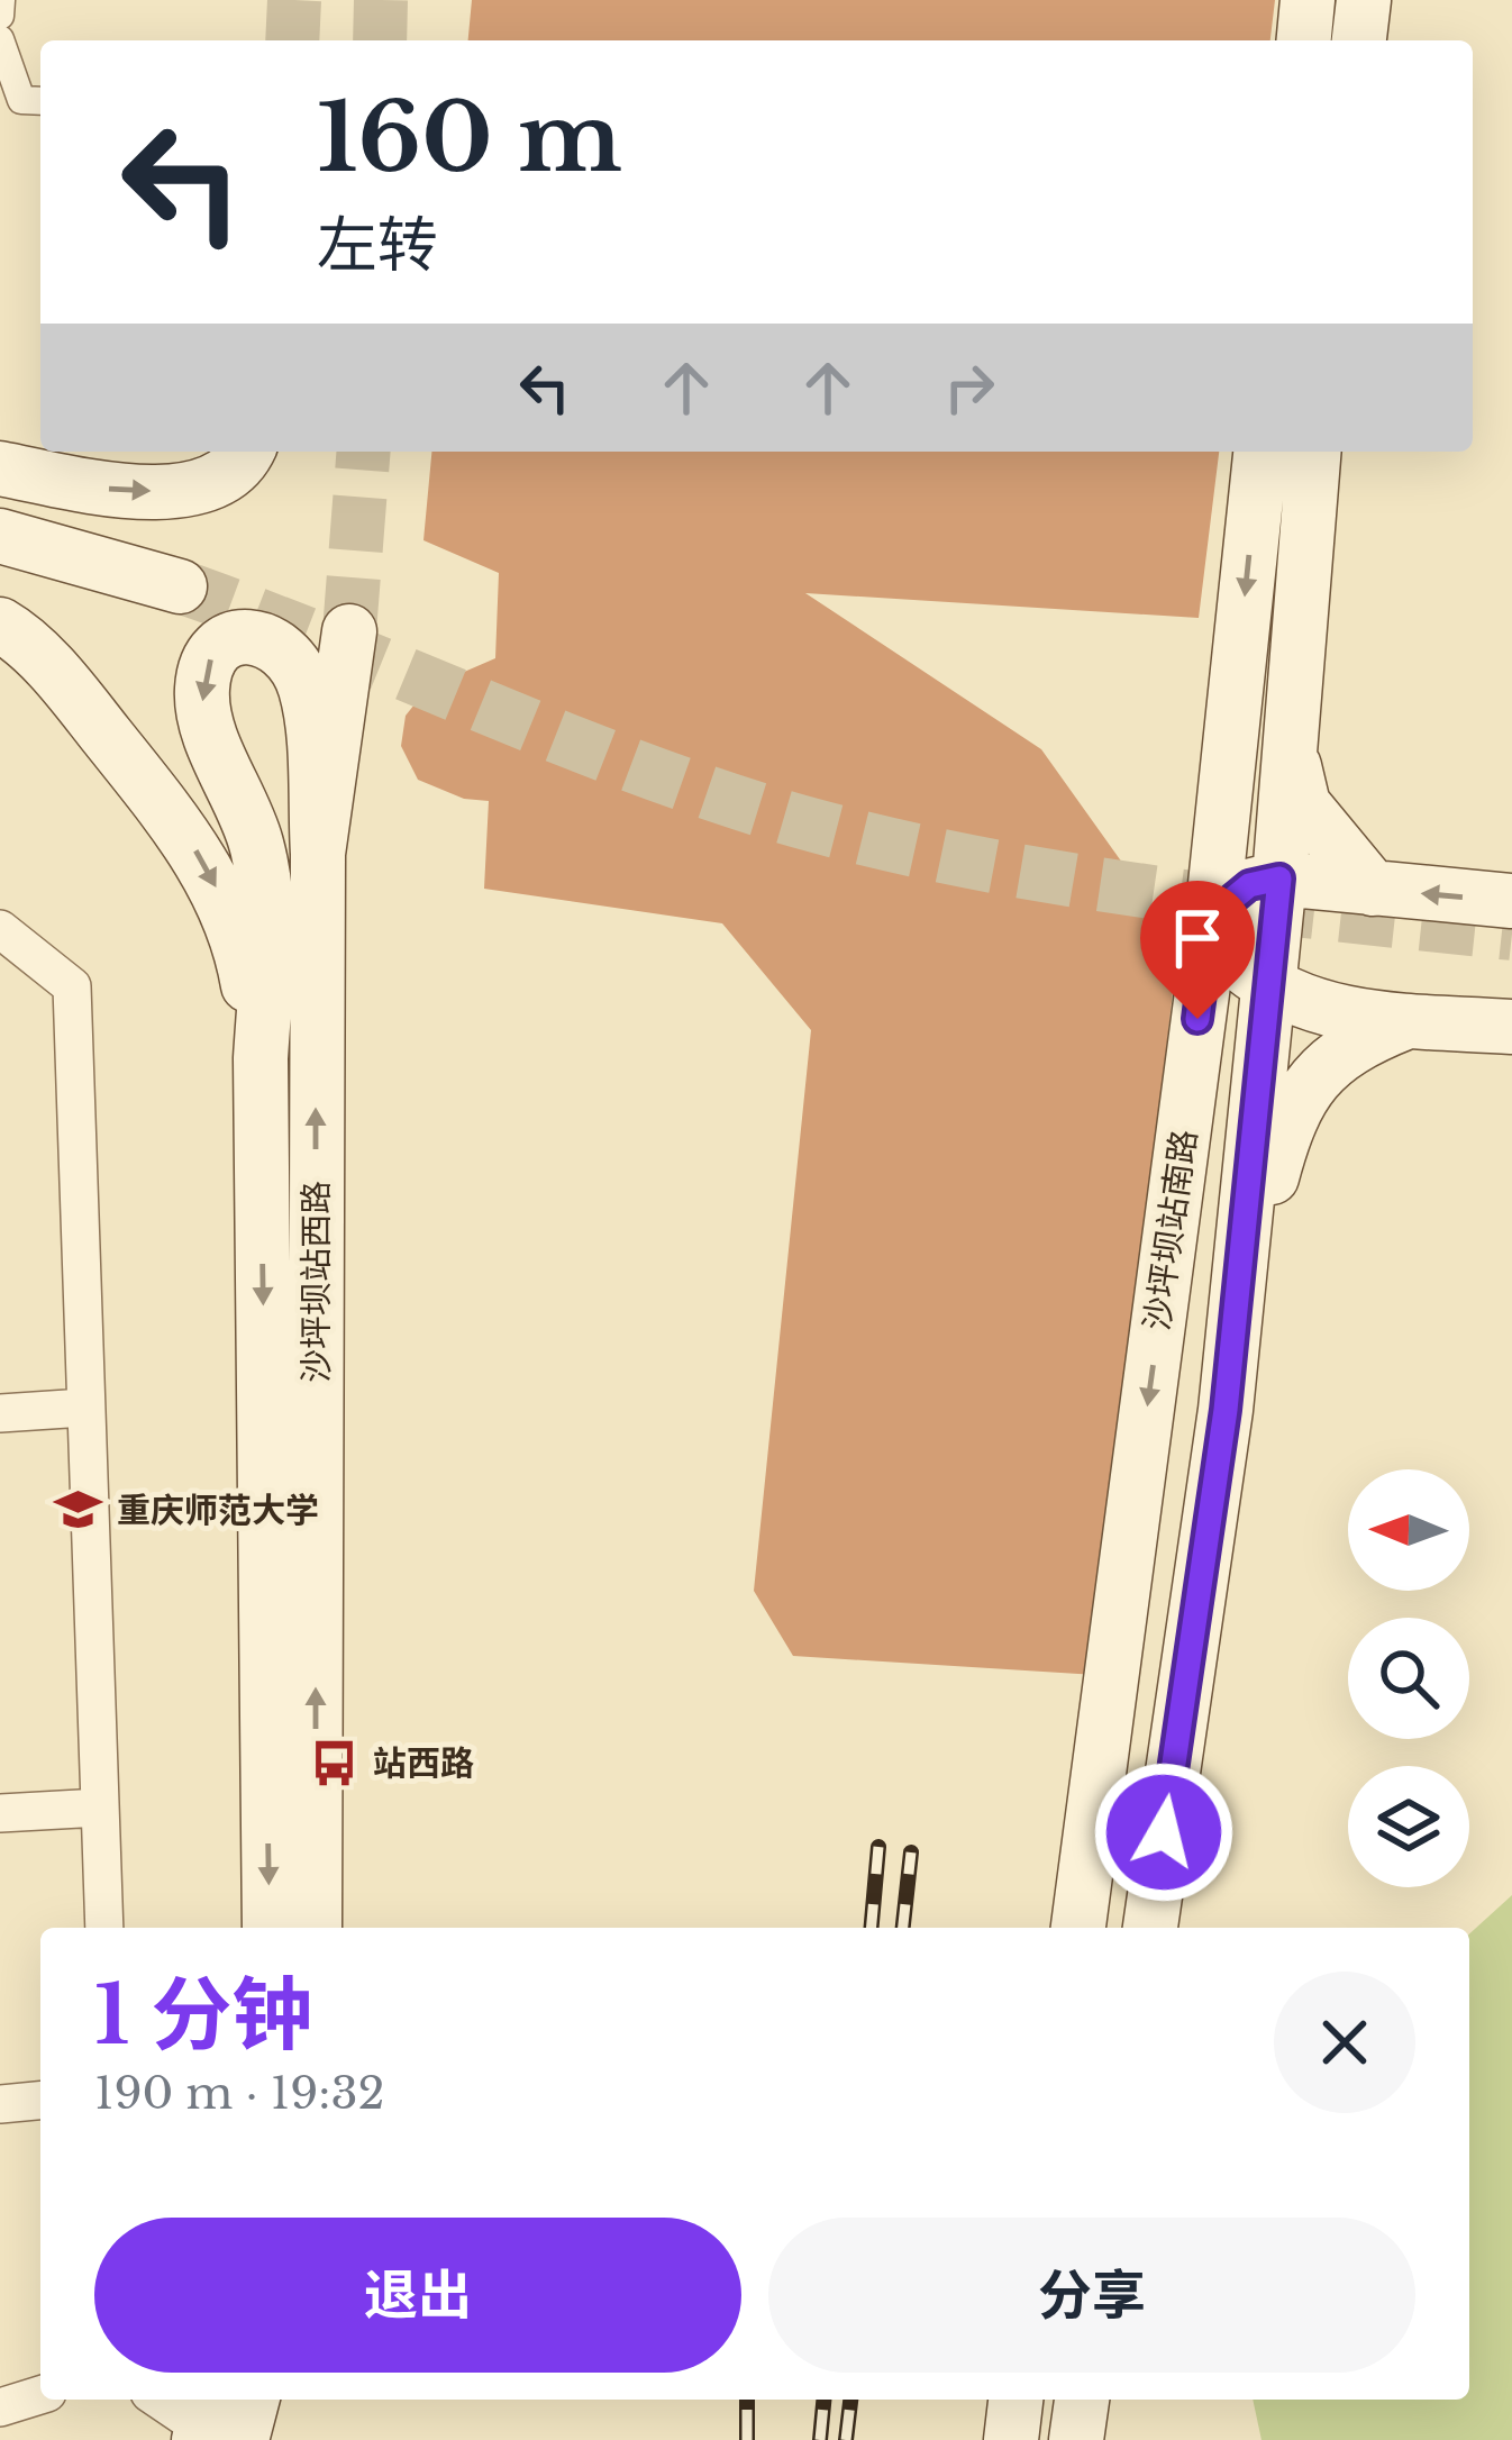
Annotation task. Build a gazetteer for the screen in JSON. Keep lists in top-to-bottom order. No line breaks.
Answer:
{"streets":{"main road":["沙坪坝站南路","沙坪坝站西路"]},"places":{"school or university":["重庆师范大学"],"bus stop":["站西路"]},"north":"left","page":{"turn":["160 m","左转"],"heading":["1 分钟","190 m · 19:32"],"buttons":["退出","分享"]}}
